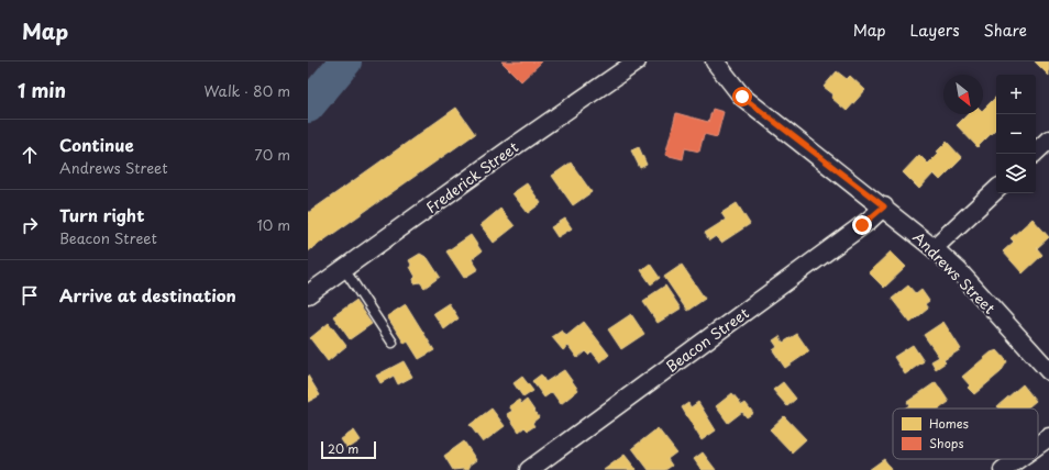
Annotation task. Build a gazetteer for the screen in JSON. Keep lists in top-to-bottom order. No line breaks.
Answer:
{"streets":{"street":["Frederick Street","Andrews Street","Beacon Street"]},"crossings":[["Andrews Street","Beacon Street"]],"legend":["Homes","Shops"],"scale_bar":"20 m","north":"bottom right","page":{"header":"Map","nav":["Map","Layers","Share"],"heading":["1 min","Walk · 80 m"],"map_buttons":["+","−"],"list":[["Continue","Andrews Street","70 m"],["Turn right","Beacon Street","10 m"],"Arrive at destination"],"scale":"20 m"}}
